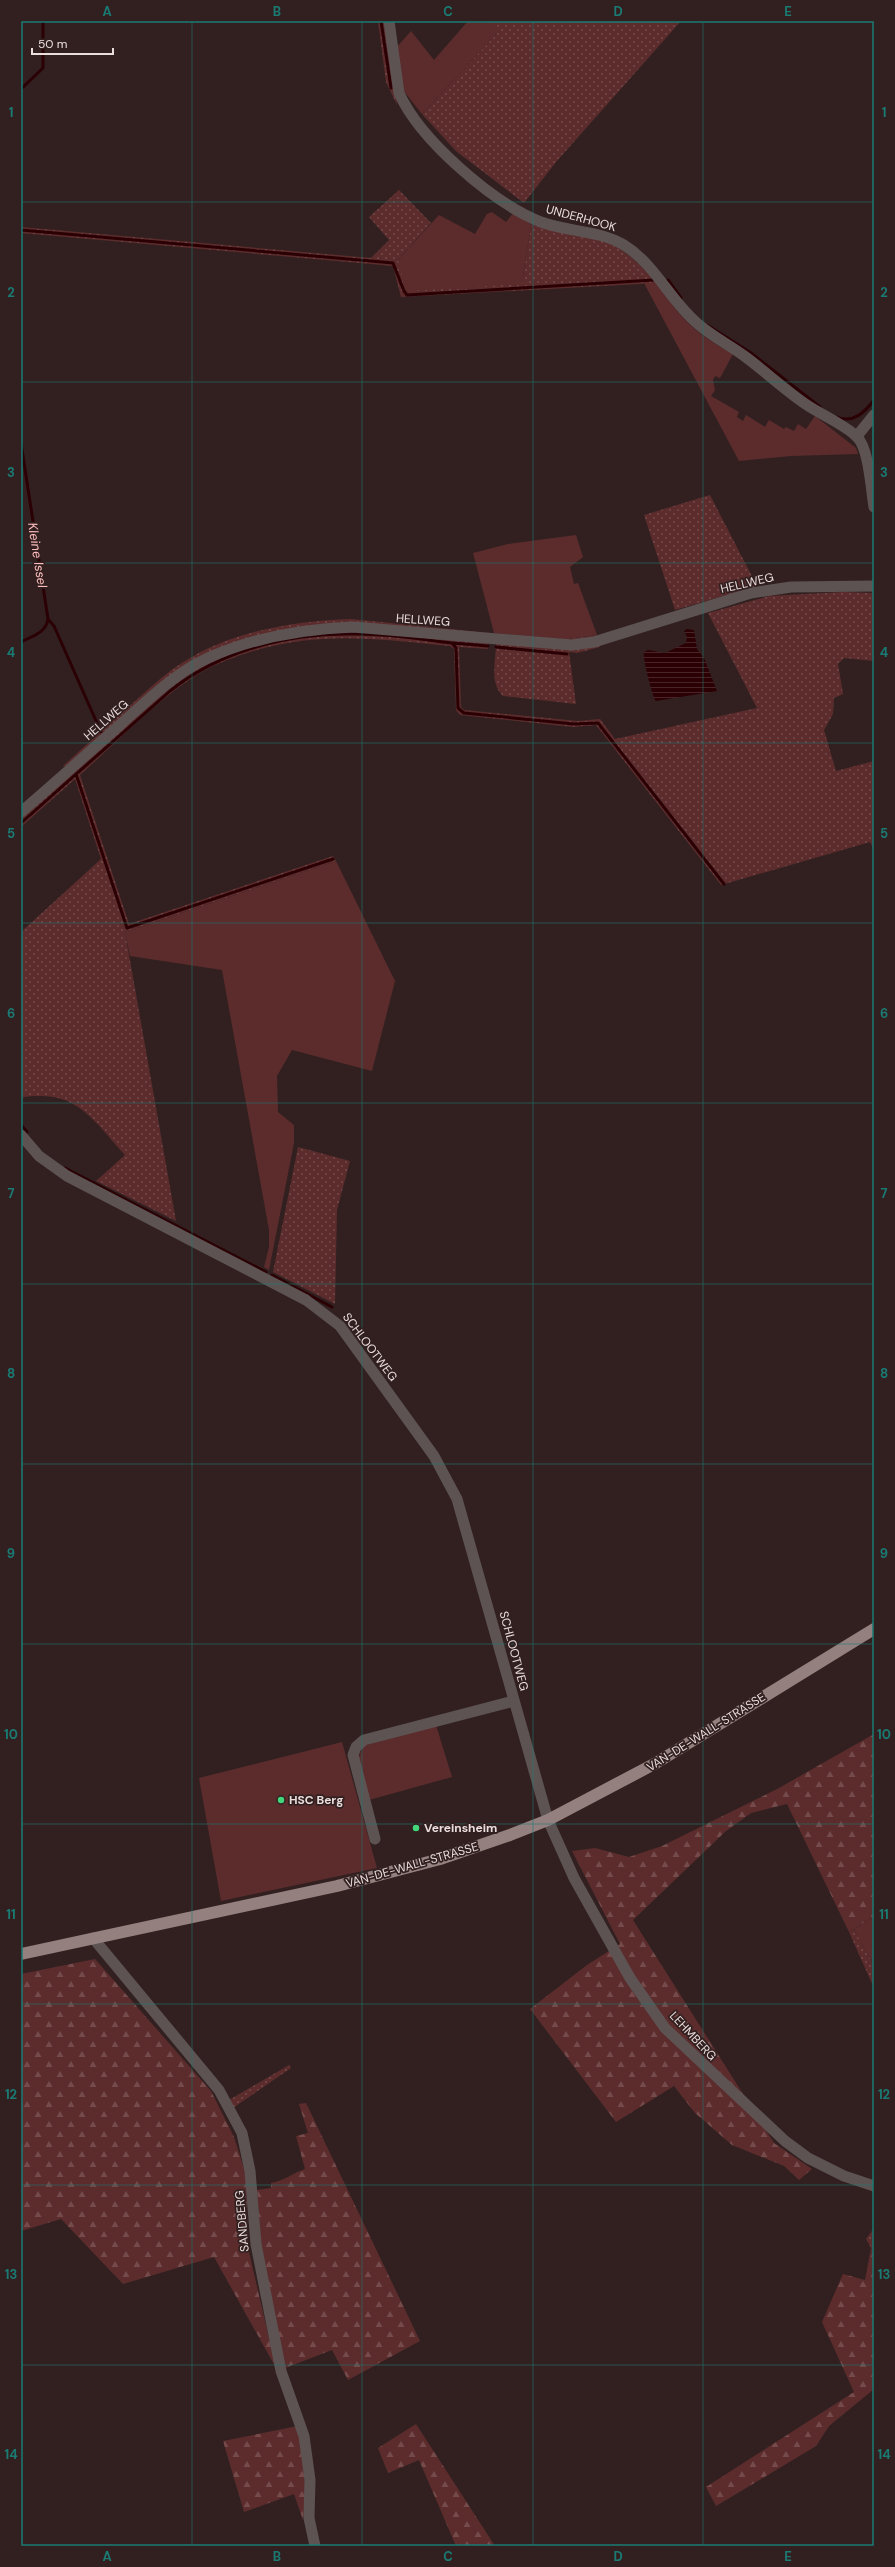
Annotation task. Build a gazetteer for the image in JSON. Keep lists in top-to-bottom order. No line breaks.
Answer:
{"streets":{"main road":["VAN-DE-WALL-STRASSE"],"street":["UNDERHOOK","HELLWEG","SCHLOOTWEG","LEHMBERG","SANDBERG"]},"crossings":[["SCHLOOTWEG","VAN-DE-WALL-STRASSE"],["SCHLOOTWEG","LEHMBERG"],["VAN-DE-WALL-STRASSE","LEHMBERG"],["VAN-DE-WALL-STRASSE","SANDBERG"]],"water":["Kleine Issel"],"places":["HSC Berg","Vereinsheim"],"scale_bar":"50 m","grid":{"columns":["A","B","C","D","E"],"rows":["1","2","3","4","5","6","7","8","9","10","11","12","13","14"]}}
